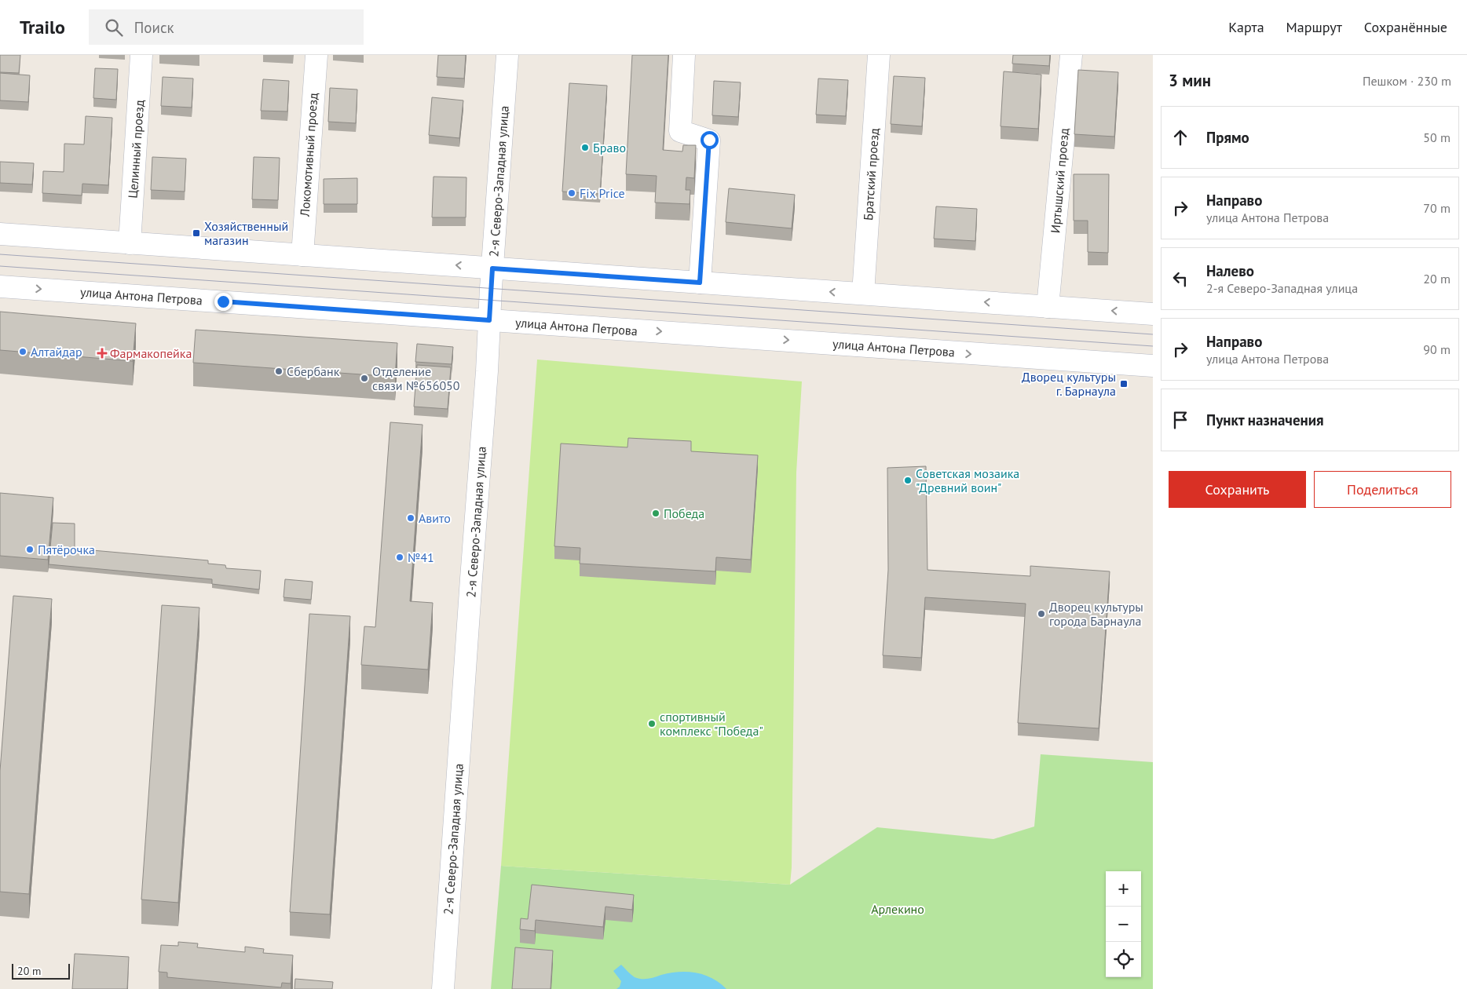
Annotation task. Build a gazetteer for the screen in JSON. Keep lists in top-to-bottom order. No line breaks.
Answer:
{"streets":{"main road":["Целинный проезд","Локомотивный проезд","Братский проезд","Иртышский проезд","2-я Северо-Западная улица","улица Антона Петрова"]},"crossings":[["2-я Северо-Западная улица","улица Антона Петрова"]],"parks":["Арлекино"],"places":{"other":["Браво","Fix Price","Алтайдар","Сбербанк","Отделение связи №656050","Советская мозаика \"Древний воин\"","Победа","Авито","Пятёрочка","№41","Дворец культуры города Барнаула","спортивный комплекс \"Победа\""],"transit":["Хозяйственный магазин","Дворец культуры г. Барнаула"],"health":["Фармакопейка"]},"scale_bar":"20 m","page":{"header":"Trailo","search":"Поиск","nav":["Карта","Маршрут","Сохранённые"],"heading":["3 мин","Пешком · 230 m"],"list":[["Прямо","50 m"],["Направо","улица Антона Петрова","70 m"],["Налево","2-я Северо-Западная улица","20 m"],["Направо","улица Антона Петрова","90 m"],"Пункт назначения"],"buttons":["Сохранить","Поделиться"],"map_buttons":["+","−"],"scale":"20 m"}}
